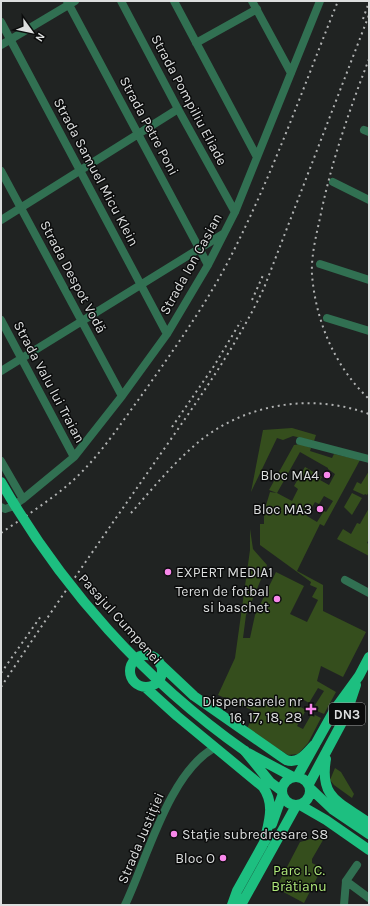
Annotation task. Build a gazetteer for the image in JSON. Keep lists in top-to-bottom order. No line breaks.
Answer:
{"streets":{"main road":["Pasajul Cumpenei","DN3"],"street":["Strada Pompiliu Eliade","Strada Petre Poni","Strada Samuel Micu Klein","Strada Ion Casian","Strada Despot Vodă","Strada Valu lui Traian","Strada Justiției"]},"crossings":[["Strada Pompiliu Eliade","Strada Ion Casian"],["Strada Petre Poni","Strada Ion Casian"],["Strada Samuel Micu Klein","Strada Ion Casian"],["Strada Ion Casian","Strada Despot Vodă"],["Strada Ion Casian","Strada Valu lui Traian"]],"parks":["Parc I. C. Brătianu"],"places":{"other":["Bloc MA4","Bloc MA3","EXPERT MEDIA1","Teren de fotbal si baschet","Stație subredresare S8","Bloc O"],"health":["Dispensarele nr 16, 17, 18, 28"]},"north":"bottom right"}
